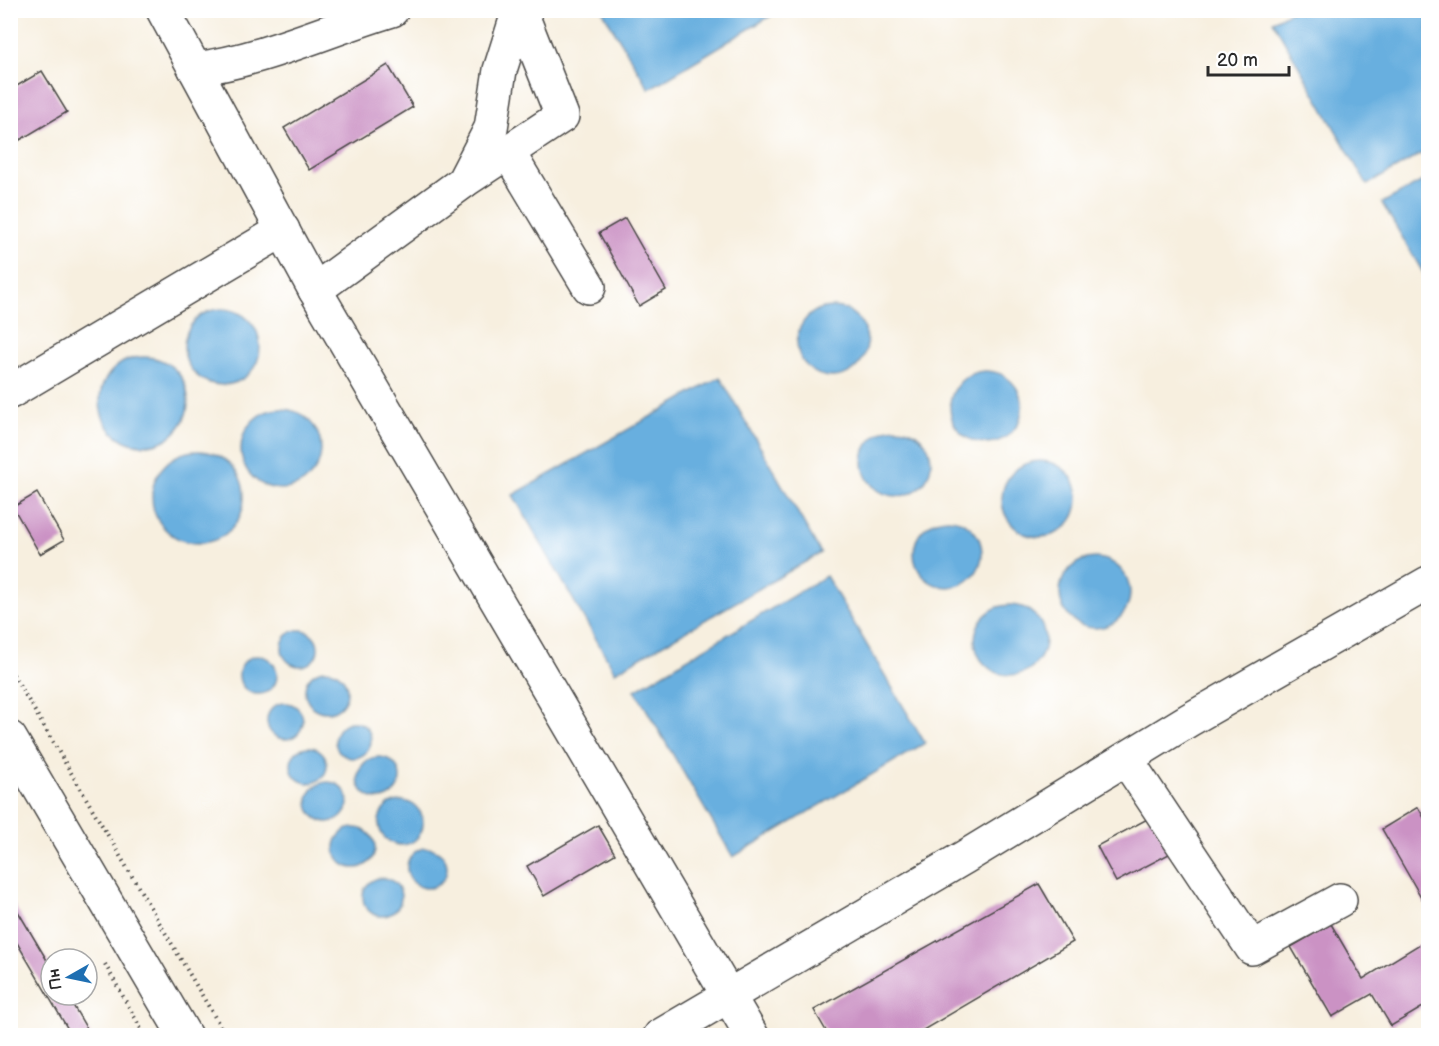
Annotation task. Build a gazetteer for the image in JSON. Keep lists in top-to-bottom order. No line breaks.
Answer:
{"scale_bar":"20 m","north":"left"}
